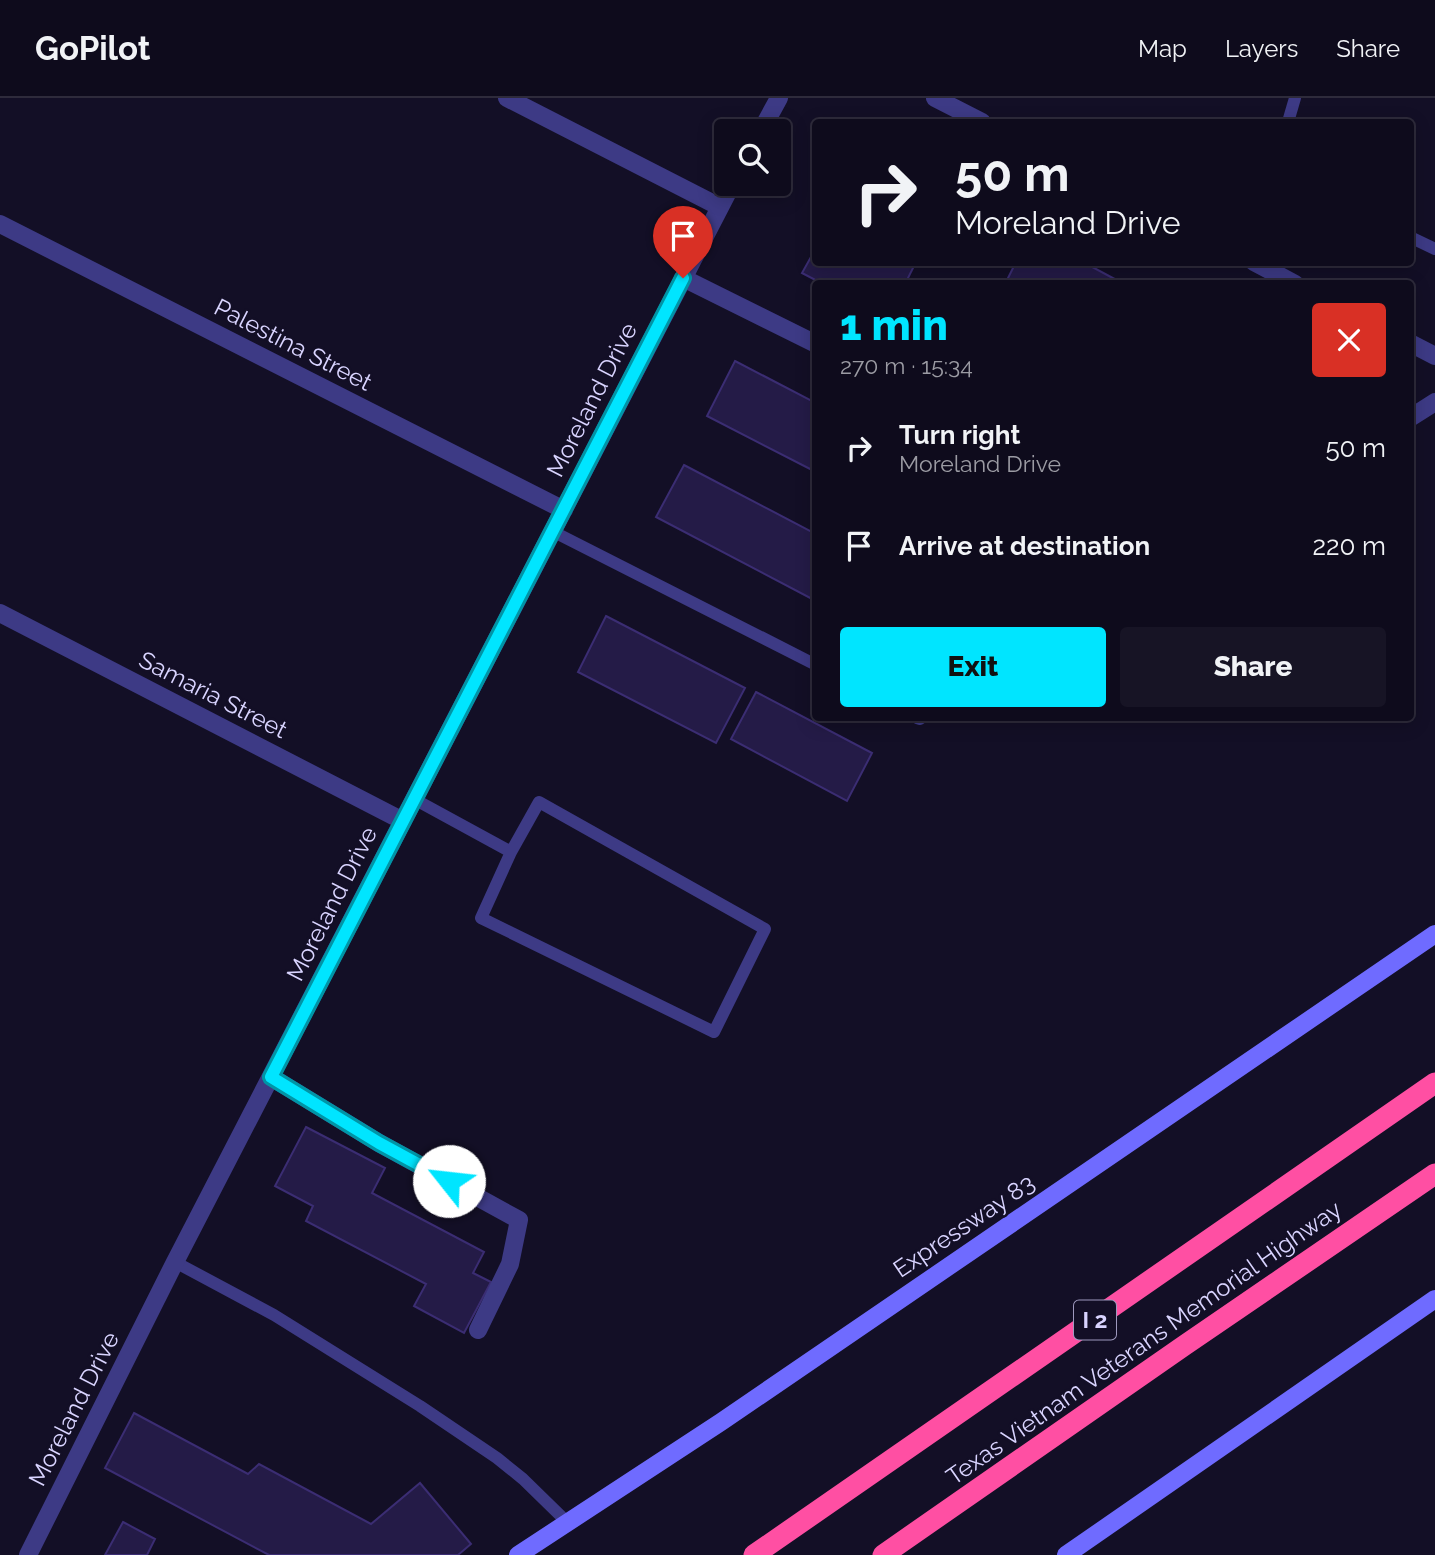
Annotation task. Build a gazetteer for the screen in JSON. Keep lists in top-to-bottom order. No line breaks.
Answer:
{"streets":{"highway":["I 2","Texas Vietnam Veterans Memorial Highway"],"main road":["Expressway 83"],"street":["Palestina Street","Moreland Drive","Samaria Street"]},"crossings":[["Palestina Street","Moreland Drive"],["Moreland Drive","Samaria Street"]],"page":{"header":"GoPilot","nav":["Map","Layers","Share"],"turn":["50 m","Moreland Drive"],"heading":["1 min","270 m · 15:34"],"list":[{"name":"Turn right","note":"Moreland Drive","value":"50 m"},{"name":"Arrive at destination","value":"220 m"}],"buttons":["Exit","Share"]}}
